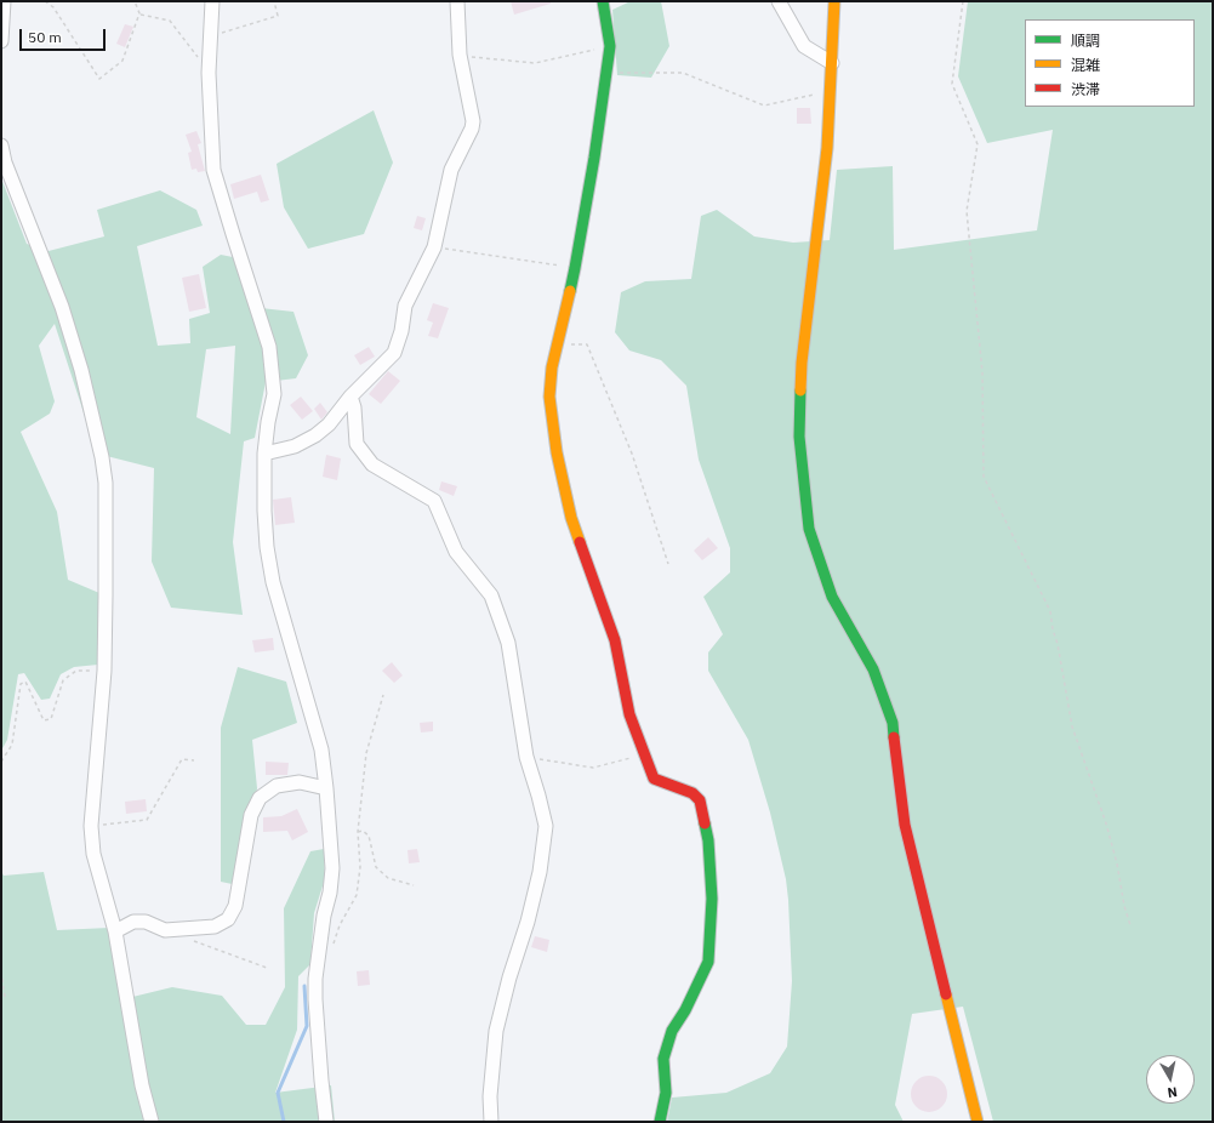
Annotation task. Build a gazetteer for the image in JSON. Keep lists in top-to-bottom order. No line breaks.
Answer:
{"legend":["順調","混雑","渋滞"],"scale_bar":"50 m","north":"bottom"}
